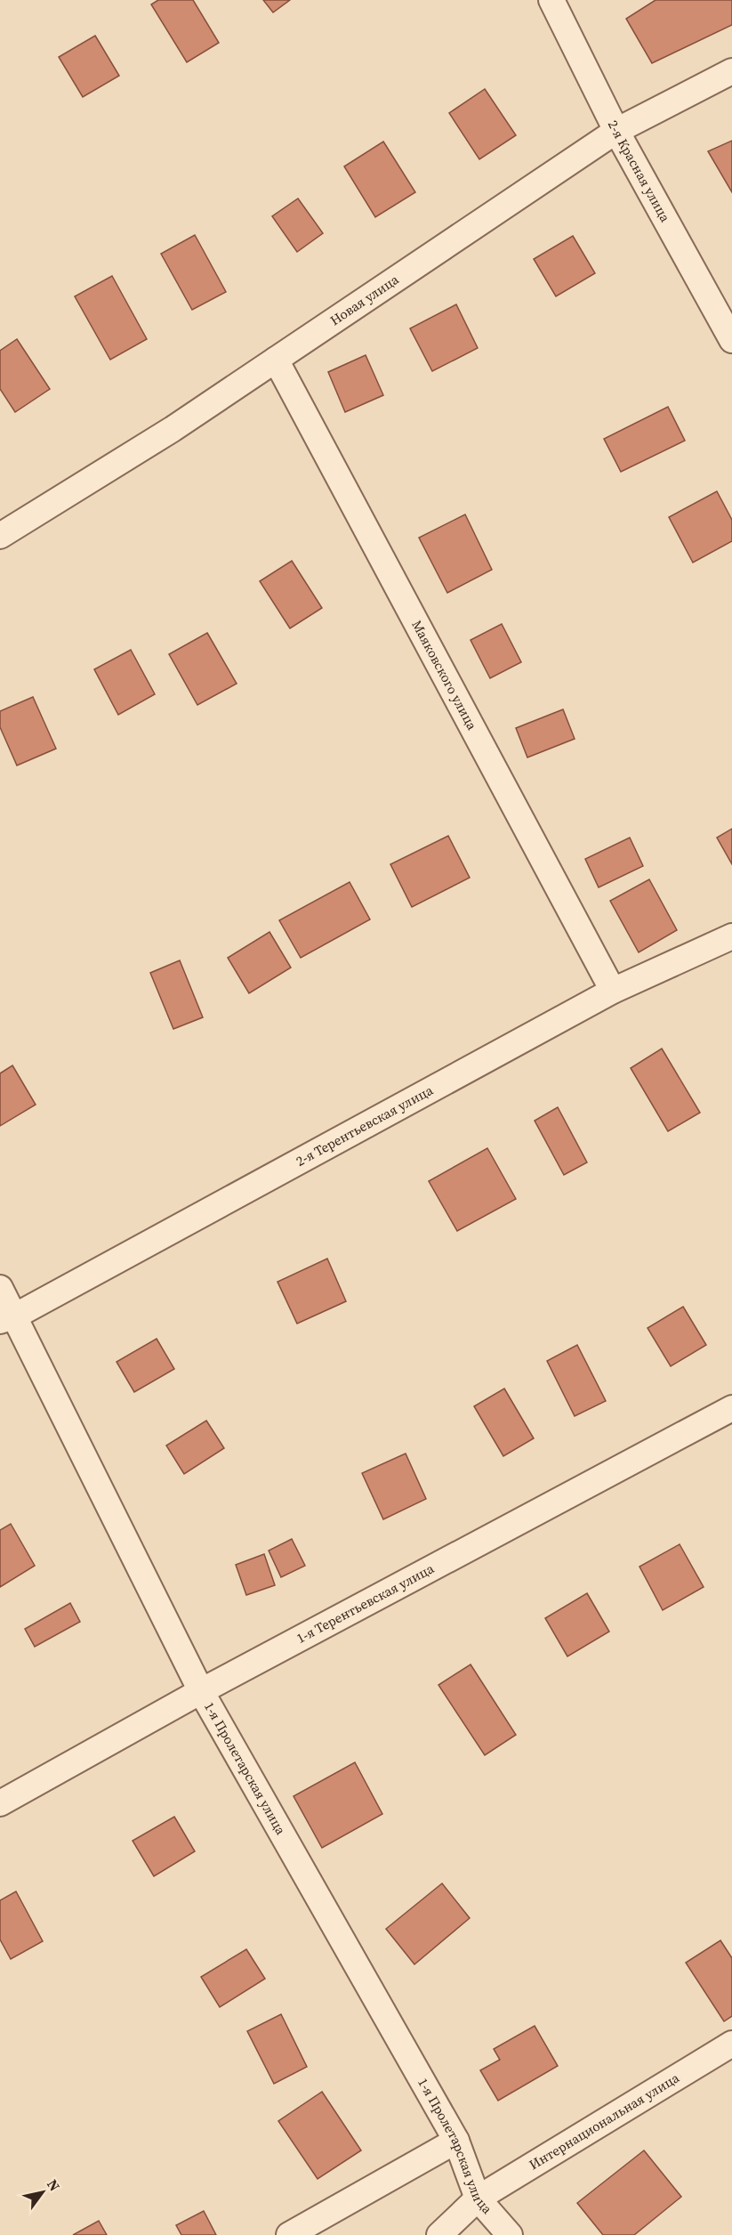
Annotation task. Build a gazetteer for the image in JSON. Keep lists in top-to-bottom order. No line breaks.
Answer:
{"streets":{"street":["2-я Красная улица","Новая улица","Маяковского улица","2-я Терентьевская улица","1-я Терентьевская улица","1-я Пролетарская улица","Интернациональная улица"]},"crossings":[["2-я Красная улица","Новая улица"],["Новая улица","Маяковского улица"],["Маяковского улица","2-я Терентьевская улица"],["2-я Терентьевская улица","1-я Пролетарская улица"],["1-я Терентьевская улица","1-я Пролетарская улица"],["1-я Пролетарская улица","Интернациональная улица"]],"north":"top right"}
